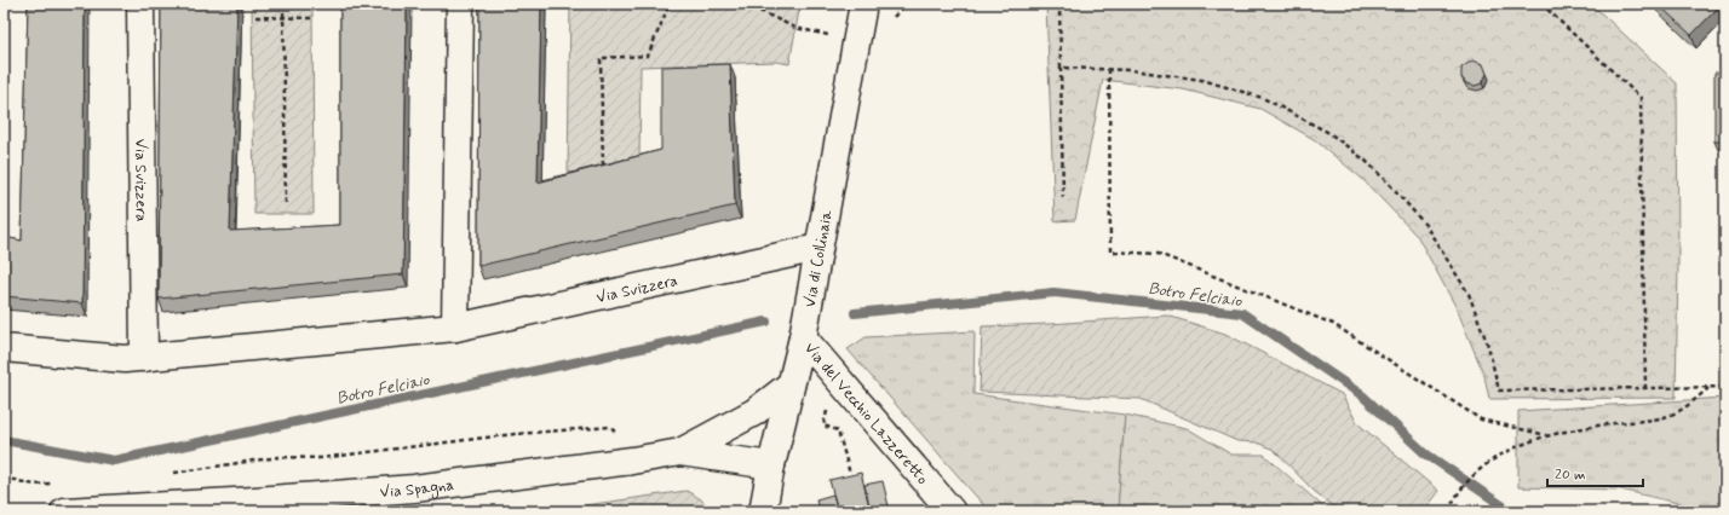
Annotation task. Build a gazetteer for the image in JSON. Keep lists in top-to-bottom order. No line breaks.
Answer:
{"streets":{"street":["Via Svizzera","Via di Collinaia","Via del Vecchio Lazzeretto","Via Spagna"]},"crossings":[["Via Svizzera","Via di Collinaia"],["Via di Collinaia","Via del Vecchio Lazzeretto"],["Via di Collinaia","Via Spagna"]],"water":["Botro Felciaio"],"scale_bar":"20 m"}
